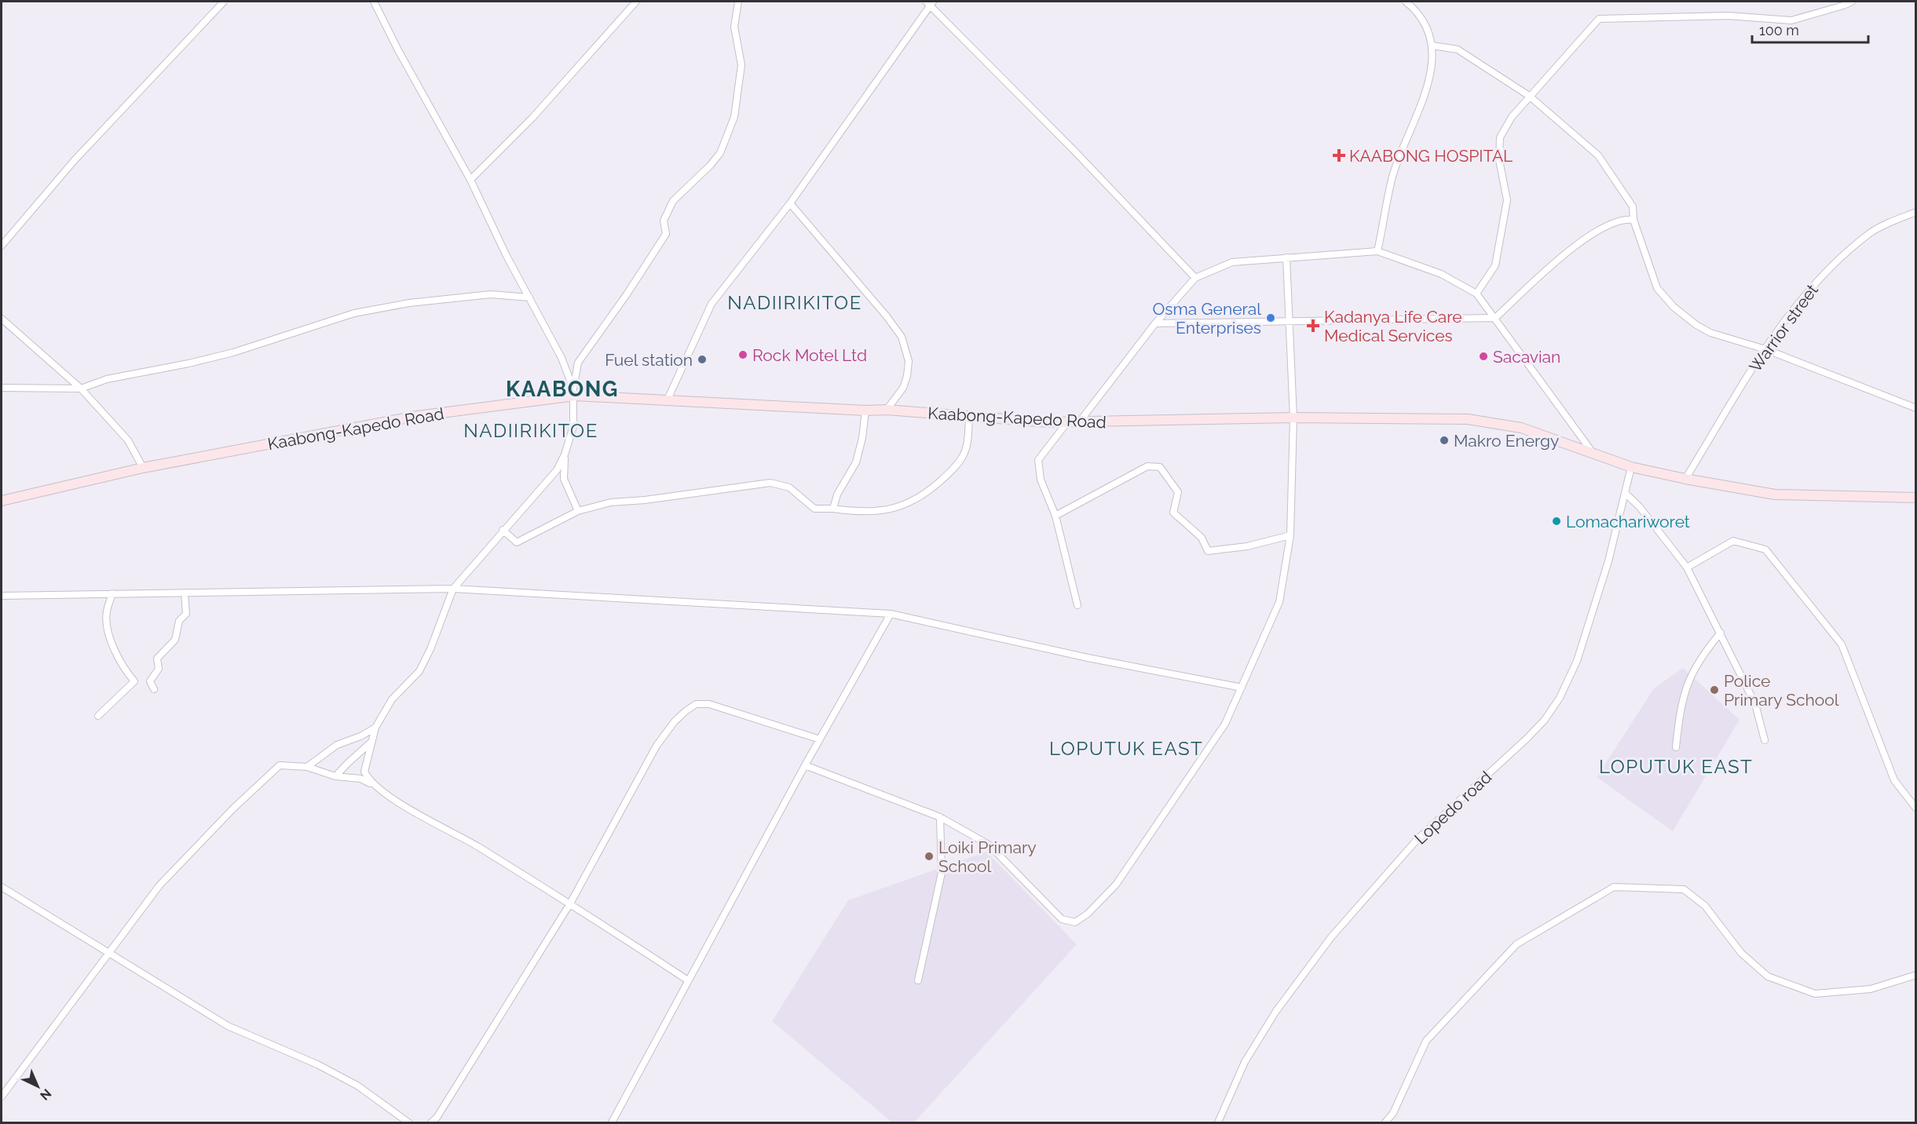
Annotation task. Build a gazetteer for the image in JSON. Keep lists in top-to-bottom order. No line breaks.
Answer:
{"streets":{"main road":["Kaabong-Kapedo Road"],"street":["Warrior street","Lopedo road"]},"crossings":[["Warrior street","Kaabong-Kapedo Road"],["Kaabong-Kapedo Road","Lopedo road"]],"districts":["NADIIRIKITOE","KAABONG","NADIIRIKITOE","LOPUTUK EAST","LOPUTUK EAST"],"places":{"health":["KAABONG HOSPITAL","Kadanya Life Care Medical Services"],"other":["Osma General Enterprises","Rock Motel Ltd","Sacavian","Fuel station","Makro Energy","Lomachariworet","Police Primary School","Loiki Primary School"]},"scale_bar":"100 m","north":"bottom right"}
